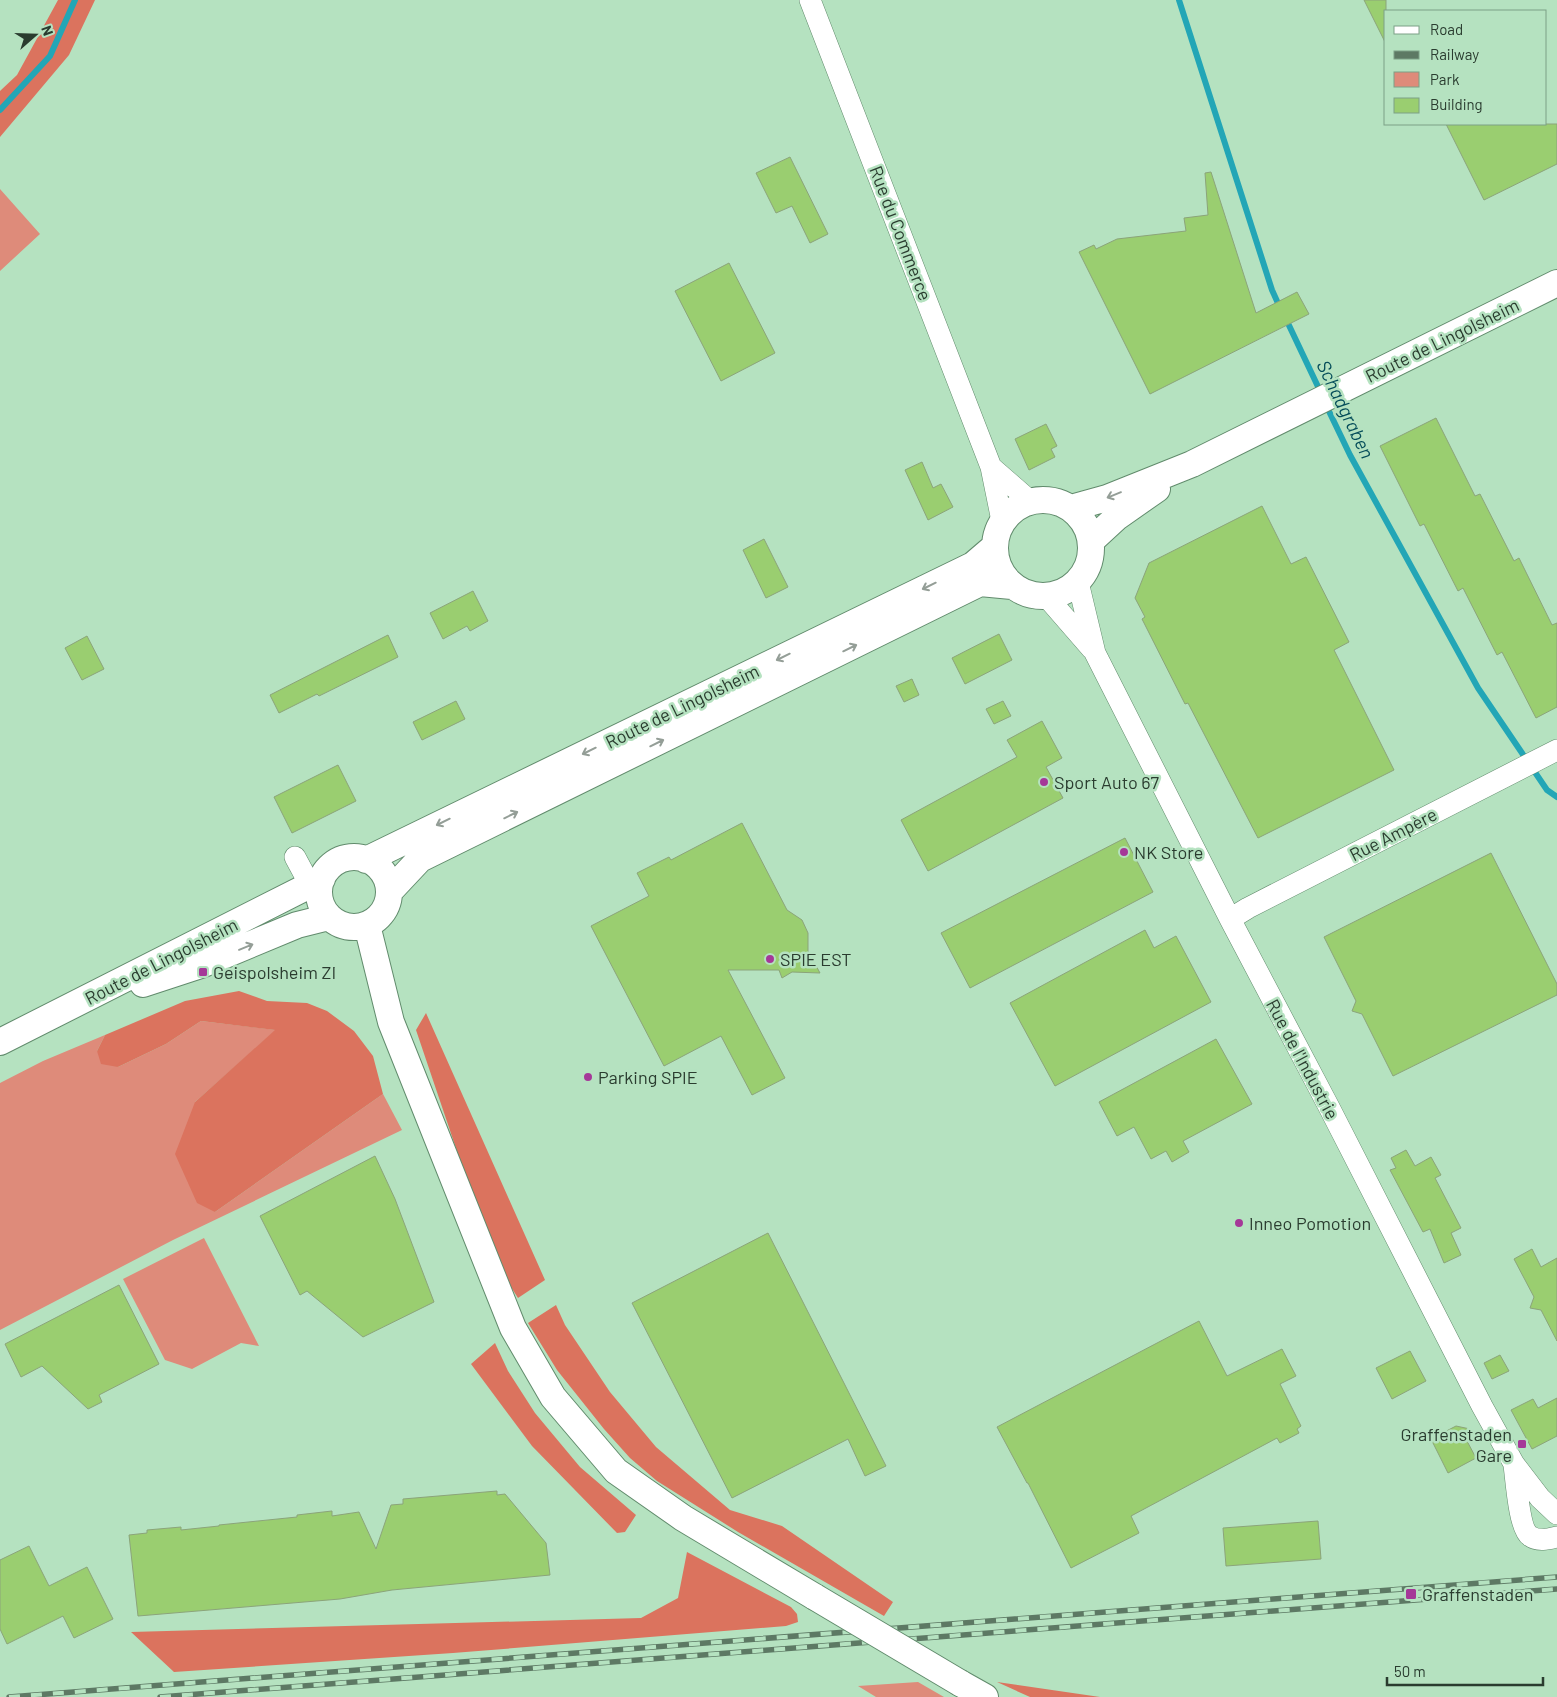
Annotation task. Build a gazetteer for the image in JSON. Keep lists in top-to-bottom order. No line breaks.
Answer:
{"streets":{"main road":["Route de Lingolsheim"],"street":["Rue du Commerce","Rue Ampère","Rue de l'Industrie"]},"crossings":[["Rue du Commerce","Route de Lingolsheim"],["Rue du Commerce","Rue de l'Industrie"],["Route de Lingolsheim","Rue de l'Industrie"],["Rue Ampère","Rue de l'Industrie"]],"water":["Schadgraben"],"places":{"other":["Sport Auto 67","NK Store","SPIE EST","Parking SPIE","Inneo Pomotion"],"transit":["Geispolsheim ZI","Graffenstaden Gare","Graffenstaden"]},"legend":["Road","Railway","Park","Building"],"scale_bar":"50 m","north":"right"}
